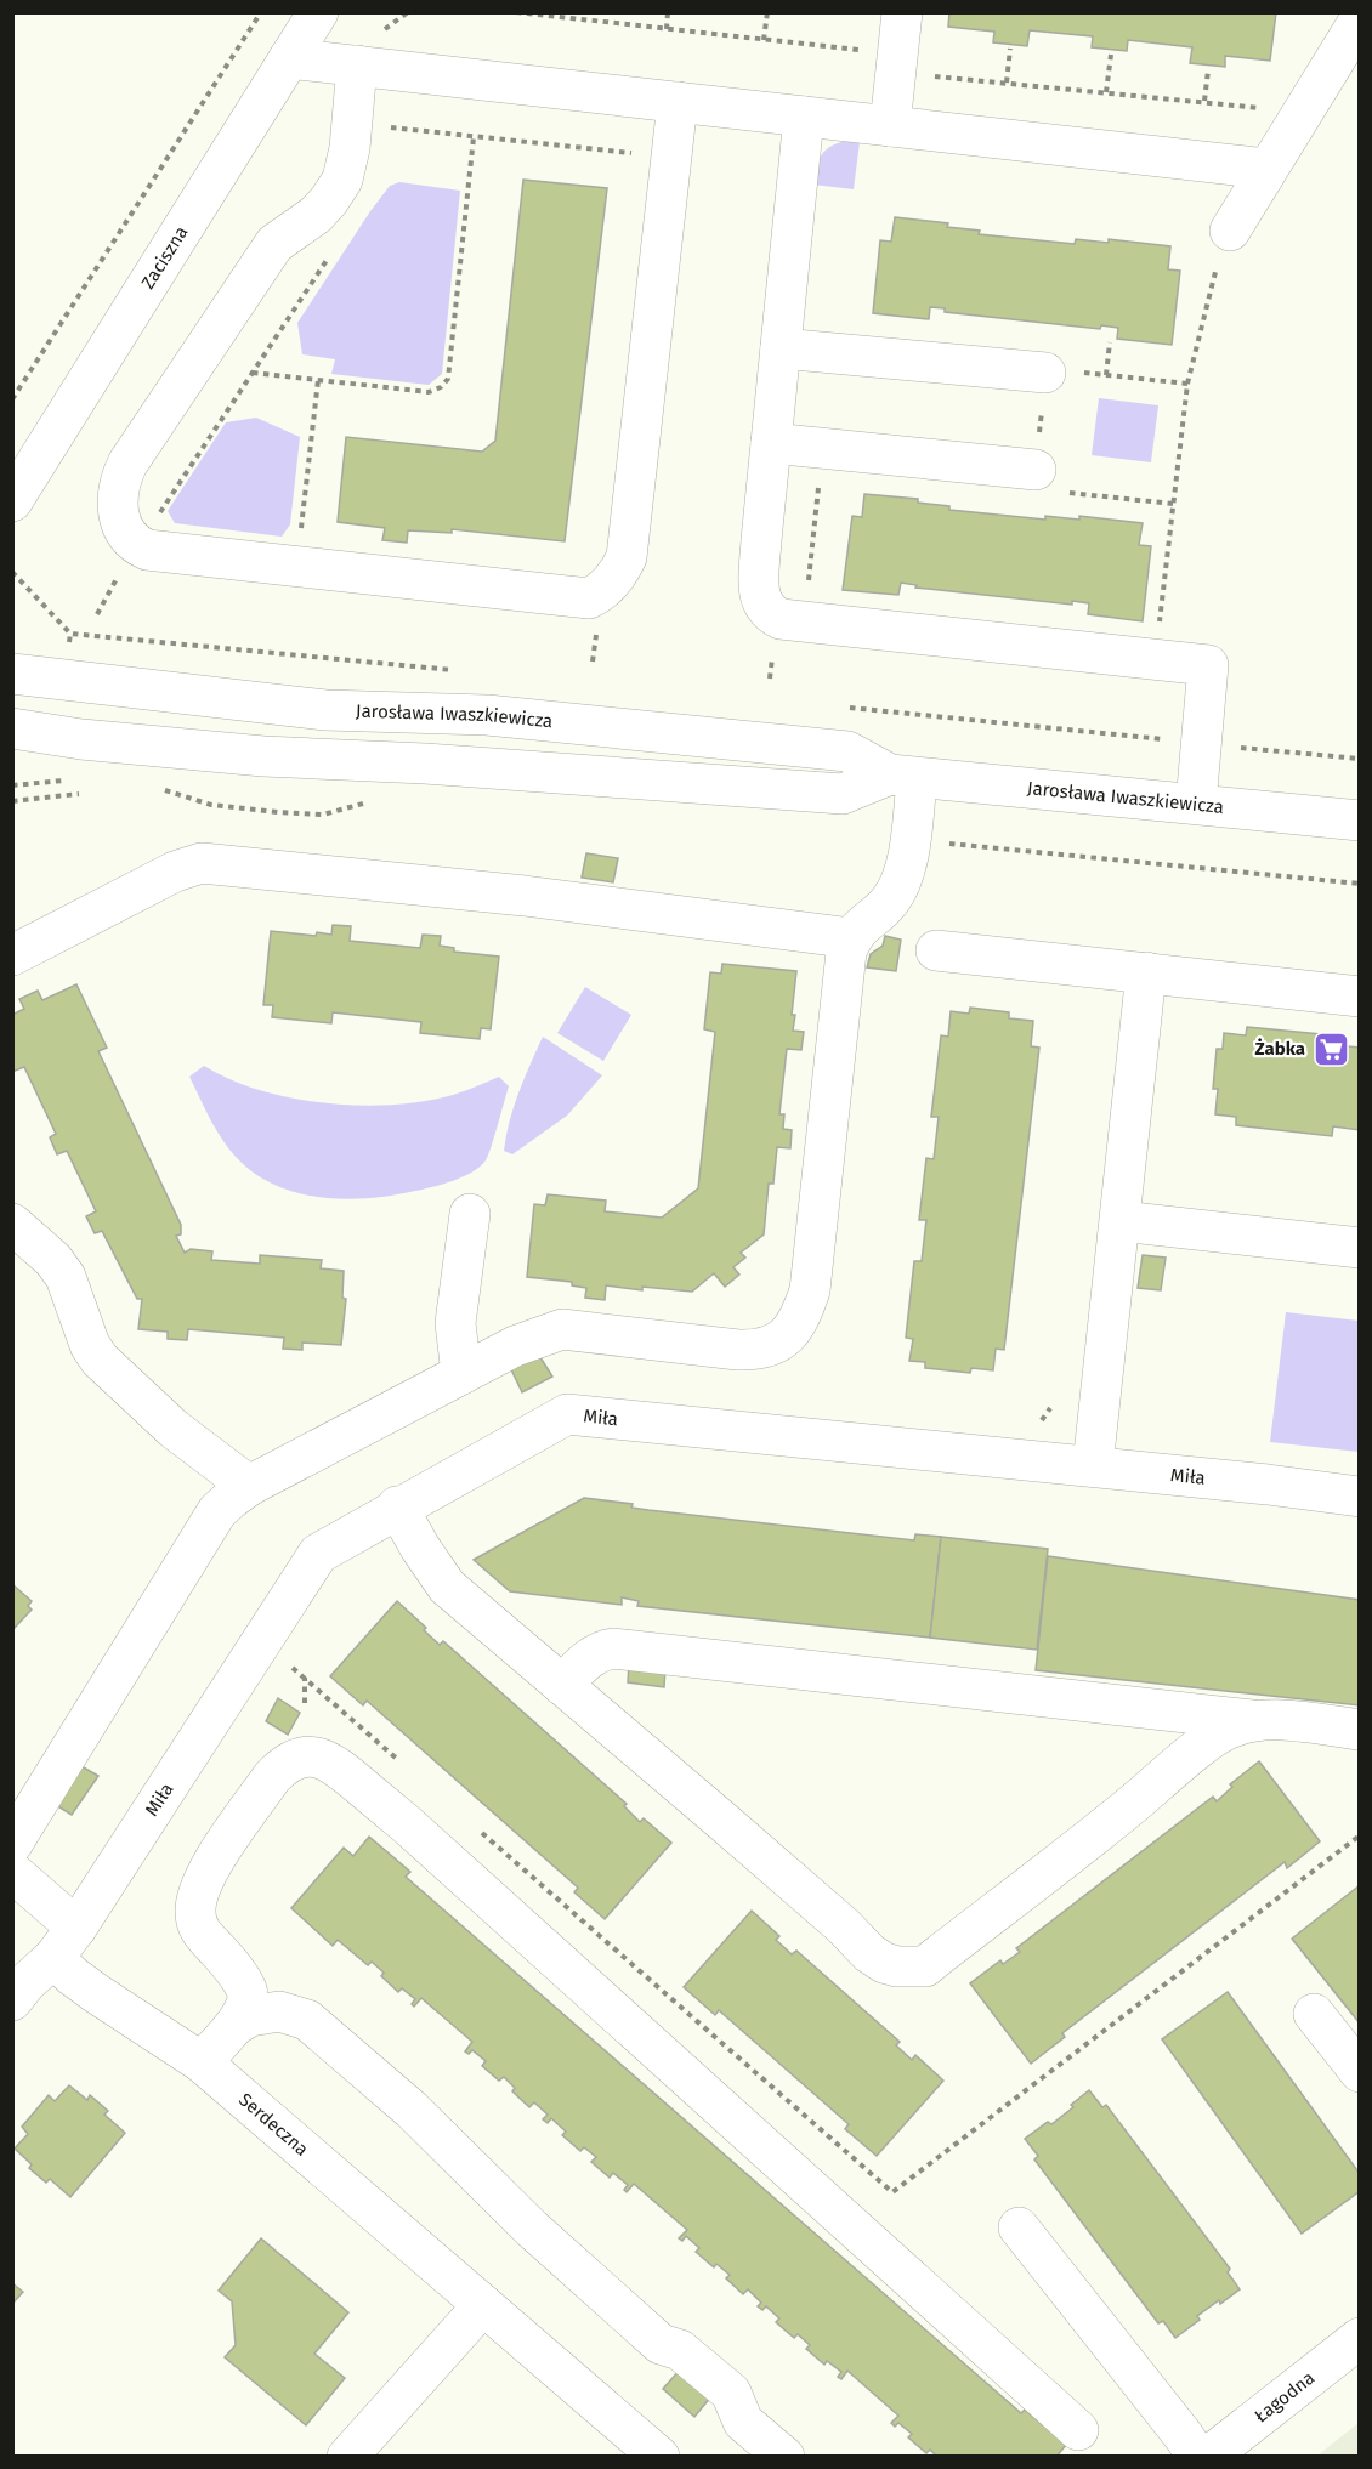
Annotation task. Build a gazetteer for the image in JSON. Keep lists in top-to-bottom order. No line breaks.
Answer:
{"streets":{"street":["Zaciszna","Jarosława Iwaszkiewicza","Miła","Serdeczna","Łagodna"]},"crossings":[["Miła","Serdeczna"]],"places":{"supermarket":["Żabka"]}}
